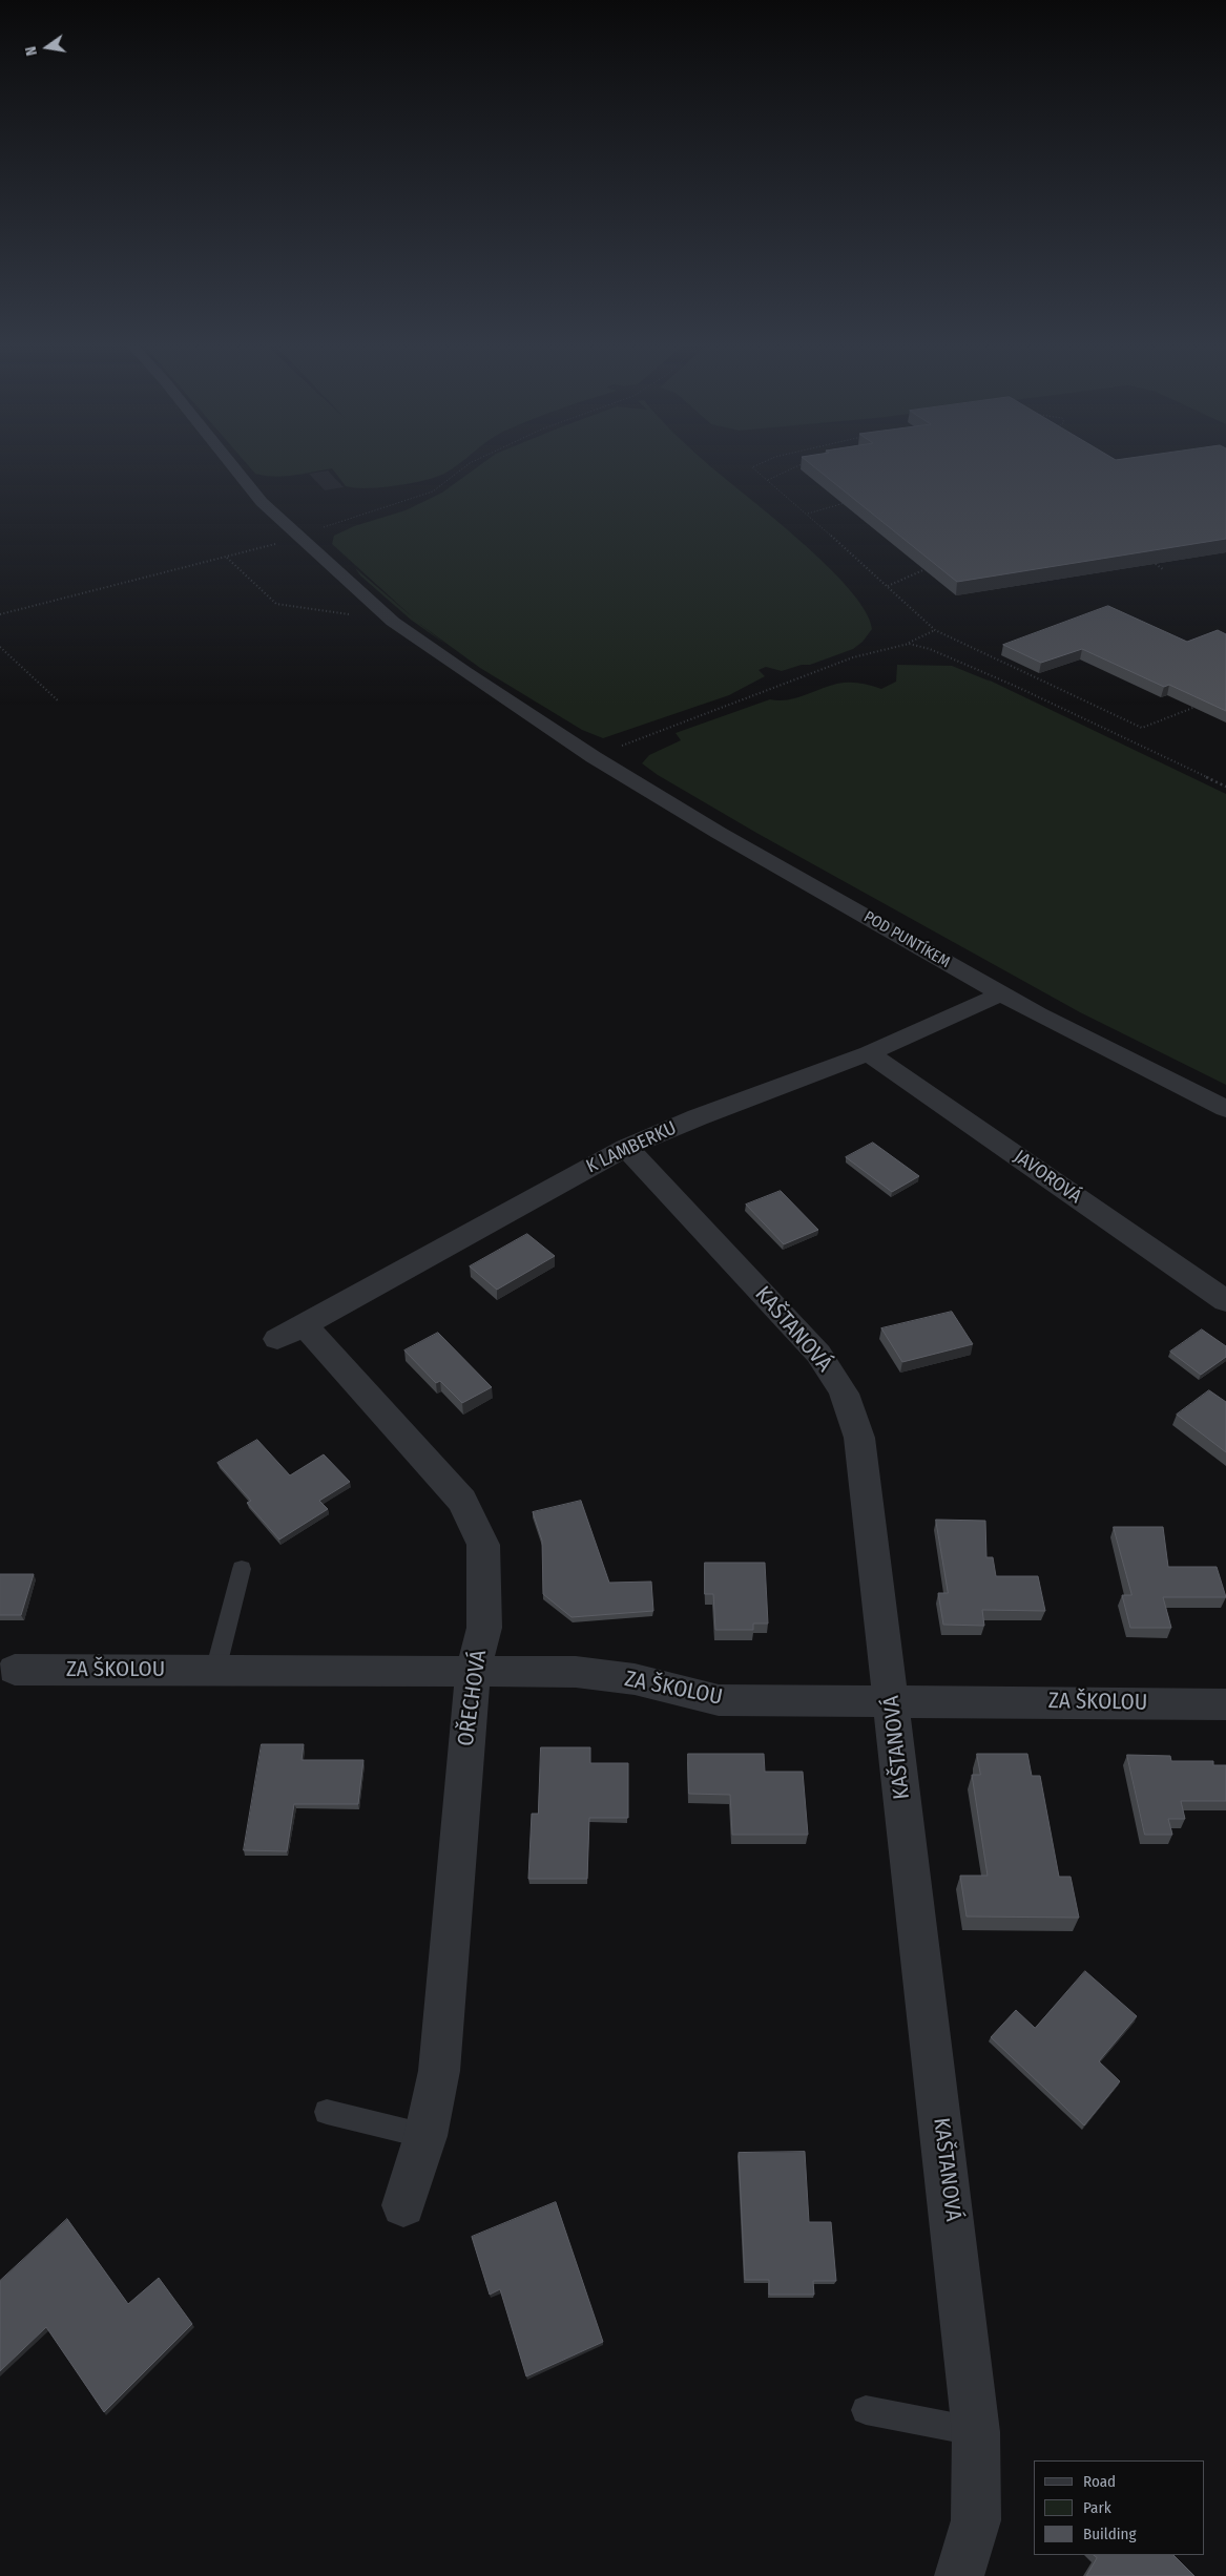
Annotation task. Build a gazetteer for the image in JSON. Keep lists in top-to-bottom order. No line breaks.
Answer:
{"streets":{"street":["POD PUNTÍKEM","K LAMBERKU","JAVOROVÁ","KAŠTANOVÁ","ZA ŠKOLOU","OŘECHOVÁ"]},"crossings":[["POD PUNTÍKEM","K LAMBERKU"],["K LAMBERKU","JAVOROVÁ"],["K LAMBERKU","KAŠTANOVÁ"],["K LAMBERKU","OŘECHOVÁ"],["KAŠTANOVÁ","ZA ŠKOLOU"],["ZA ŠKOLOU","OŘECHOVÁ"]],"legend":["Road","Park","Building"],"north":"left"}
